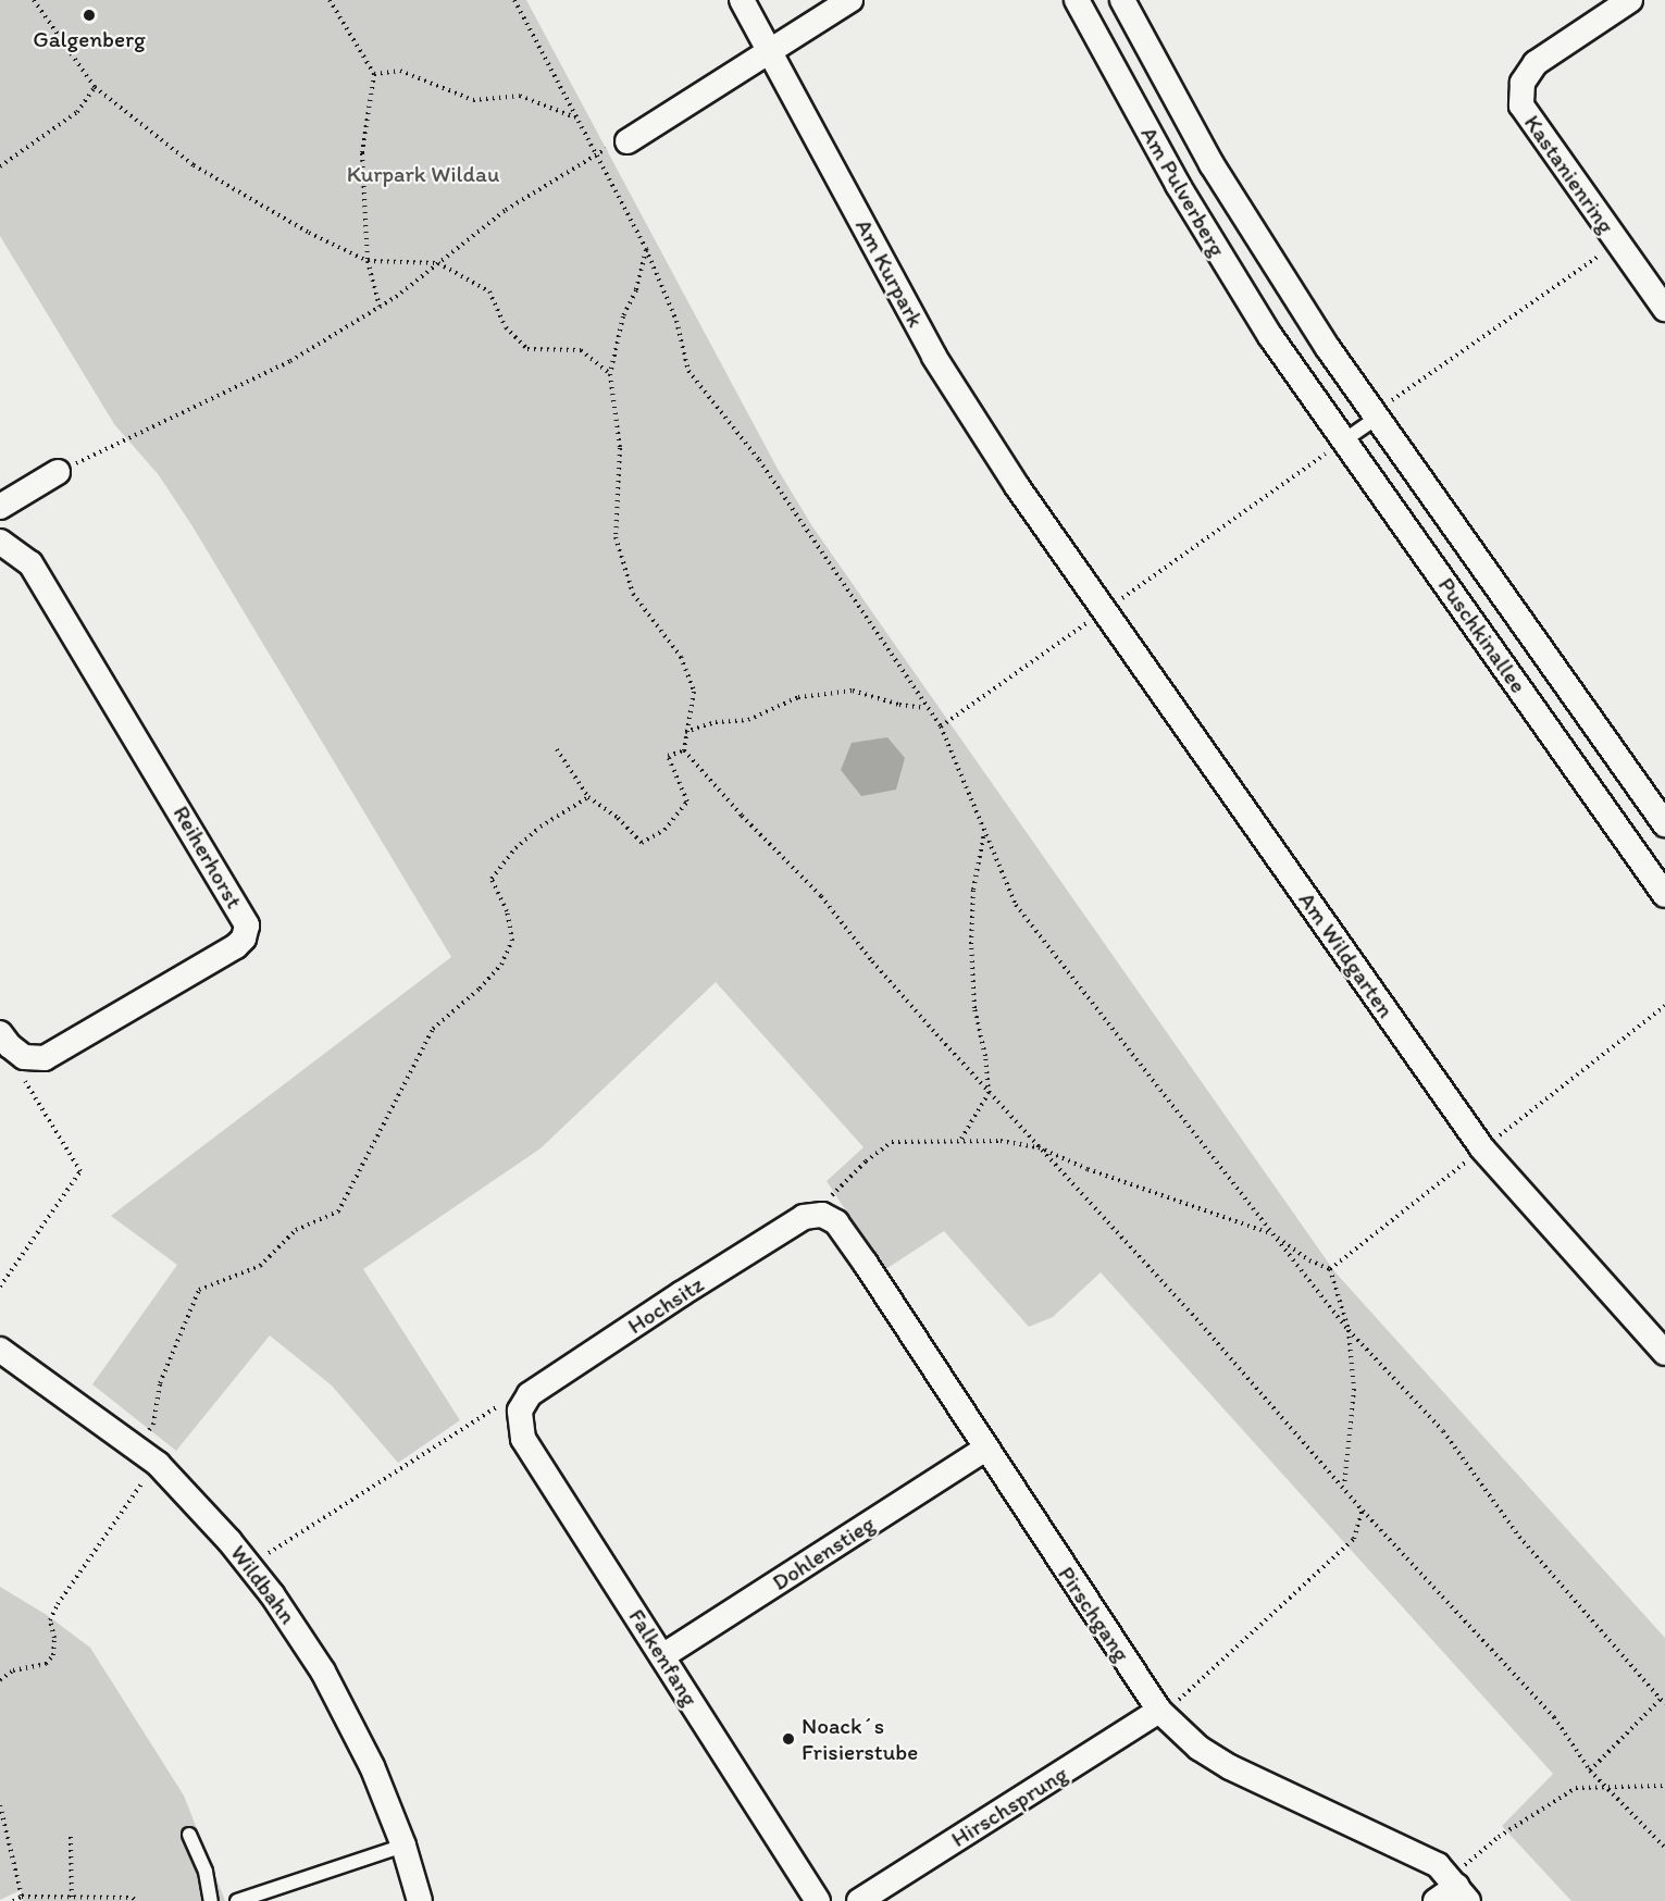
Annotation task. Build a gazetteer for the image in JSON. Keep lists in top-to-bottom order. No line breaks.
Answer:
{"streets":{"street":["Kastanienring","Am Pulverberg","Am Kurpark","Puschkinallee","Reiherhorst","Am Wildgarten","Hochsitz","Dohlenstieg","Wildbahn","Pirschgang","Falkenfang","Hirschsprung"]},"crossings":[["Am Pulverberg","Puschkinallee"],["Am Kurpark","Am Wildgarten"],["Hochsitz","Pirschgang"],["Hochsitz","Falkenfang"],["Dohlenstieg","Pirschgang"],["Dohlenstieg","Falkenfang"],["Pirschgang","Hirschsprung"]],"parks":["Kurpark Wildau"],"places":["Galgenberg","Noack´s Frisierstube"]}
